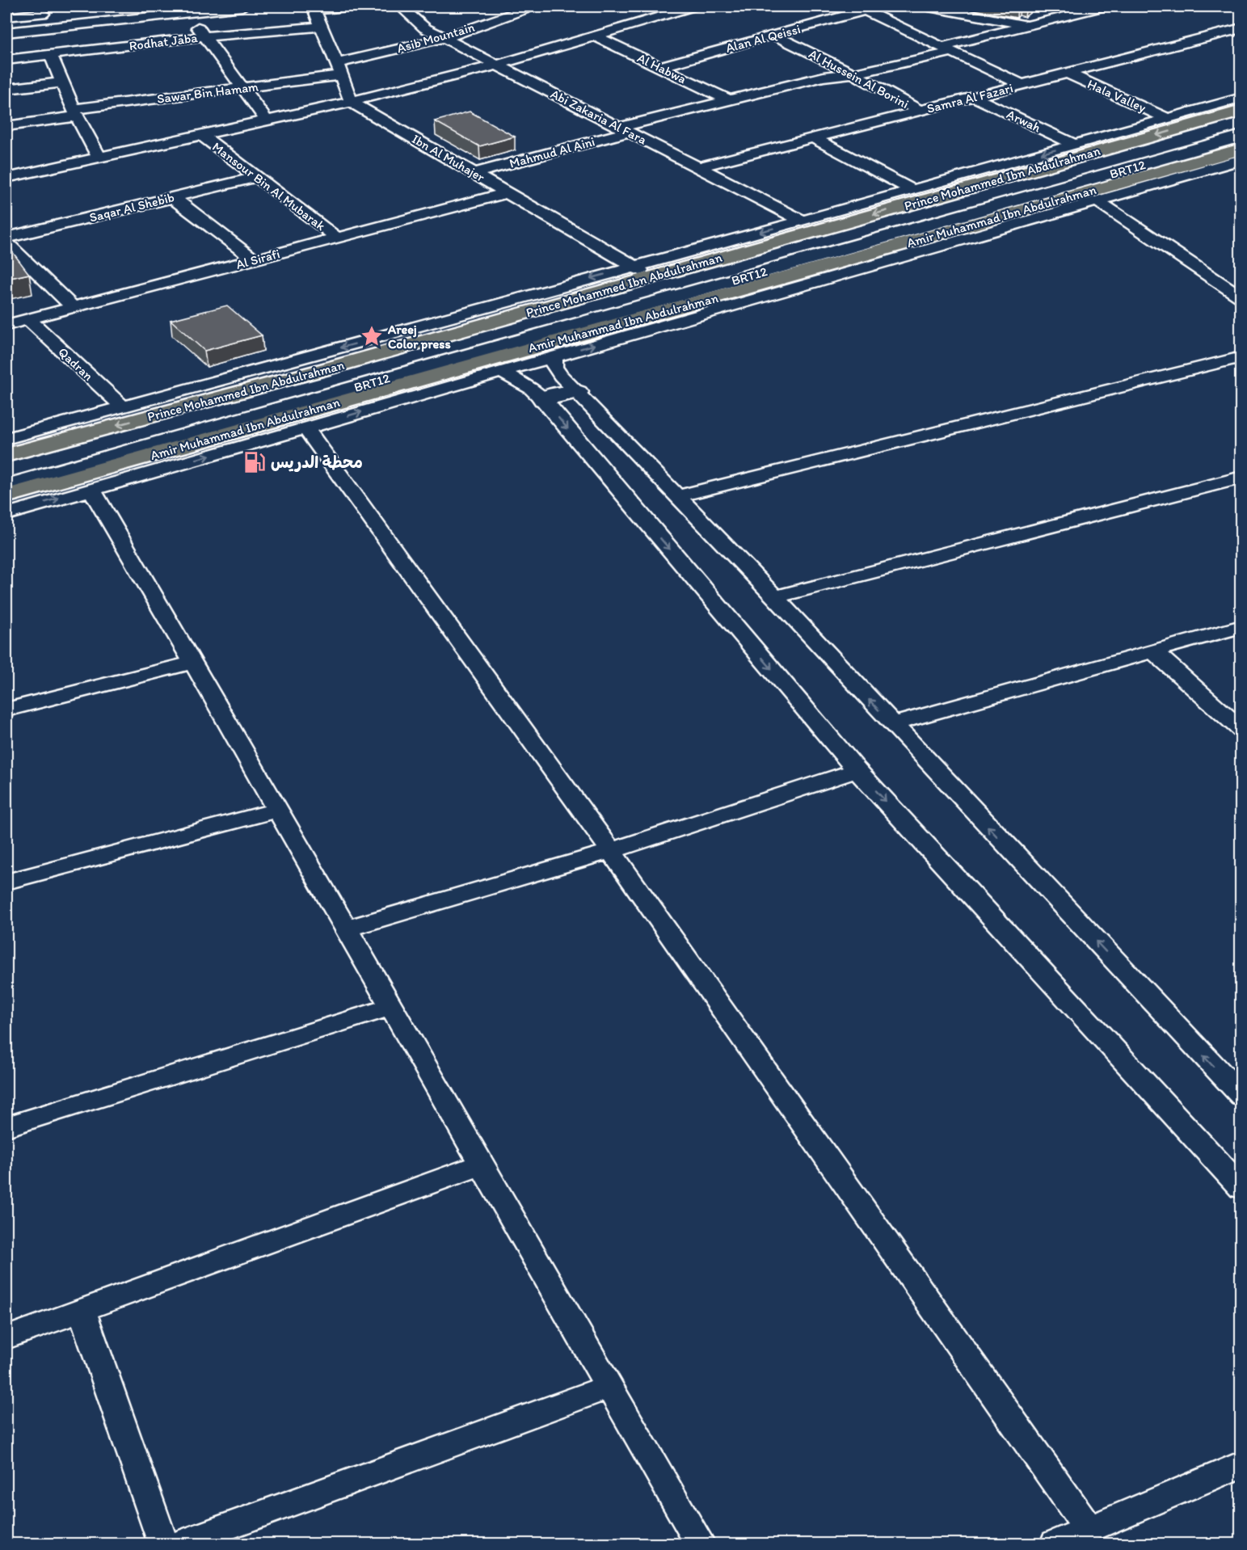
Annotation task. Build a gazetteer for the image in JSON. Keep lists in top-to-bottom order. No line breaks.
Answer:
{"streets":{"main road":["BRT12","Prince Mohammed Ibn Abdulrahman","Amir Muhammad Ibn Abdulrahman"],"street":["Asib Mountain","Alan Al Qeissi","Rodhat Jaba","Al Habwa","Al Hussein Al Borini","Sawar Bin Hamam","Hala Valley","Samra Al Fazari","Abi Zakaria Al Fara","Arwah","Mahmud Al Aini","Ibn Al Muhajer","Mansour Bin Al Mubarak","Saqar Al Shebib","Al Sirafi","Qadran"]},"crossings":[["Asib Mountain","Sawar Bin Hamam"],["Asib Mountain","Abi Zakaria Al Fara"],["Alan Al Qeissi","Al Habwa"],["Alan Al Qeissi","Al Hussein Al Borini"],["Al Habwa","Mahmud Al Aini"],["Al Hussein Al Borini","Samra Al Fazari"],["Al Hussein Al Borini","Mahmud Al Aini"],["Hala Valley","Samra Al Fazari"],["Samra Al Fazari","Abi Zakaria Al Fara"],["Samra Al Fazari","Arwah"],["Abi Zakaria Al Fara","Mahmud Al Aini"],["Mahmud Al Aini","Ibn Al Muhajer"],["Ibn Al Muhajer","Prince Mohammed Ibn Abdulrahman"],["Ibn Al Muhajer","Al Sirafi"],["Mansour Bin Al Mubarak","Saqar Al Shebib"],["Mansour Bin Al Mubarak","Al Sirafi"],["Al Sirafi","Qadran"]],"one_way":["Prince Mohammed Ibn Abdulrahman"],"places":{"place":["Areej Color press"],"fuel station":["محطة الدريس"]}}
